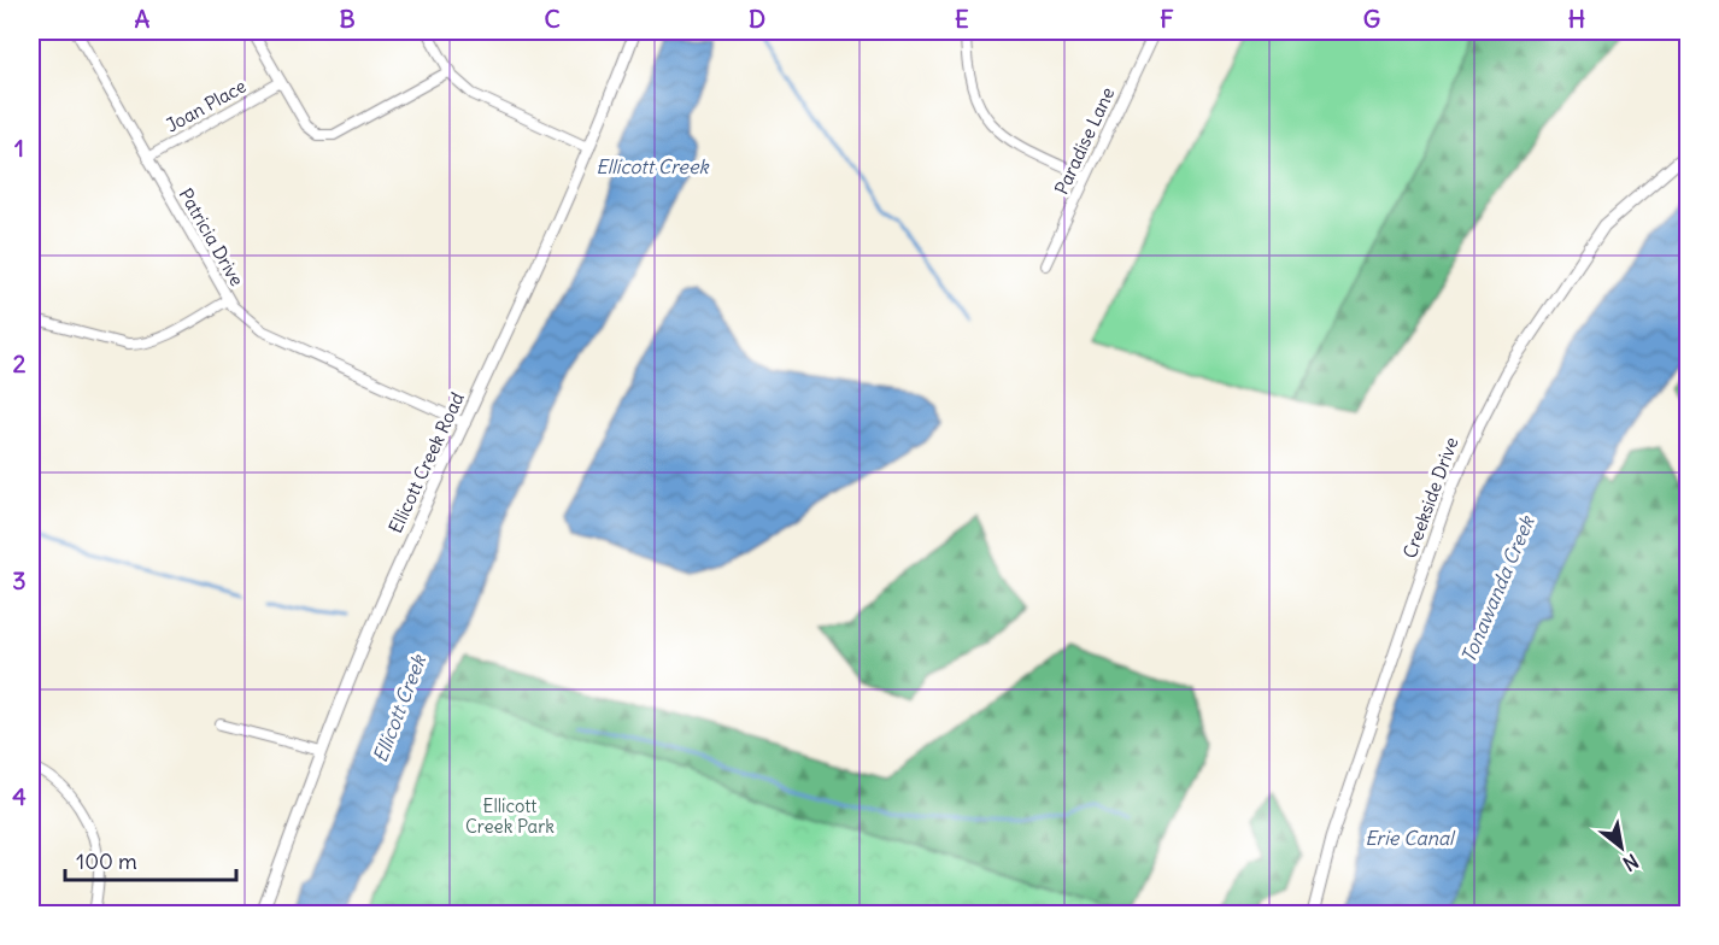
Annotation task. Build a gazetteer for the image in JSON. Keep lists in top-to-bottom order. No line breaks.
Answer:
{"streets":{"street":["Joan Place","Paradise Lane","Patricia Drive","Ellicott Creek Road","Creekside Drive"]},"crossings":[["Joan Place","Patricia Drive"],["Patricia Drive","Ellicott Creek Road"]],"water":["Ellicott Creek","Tonawanda Creek","Erie Canal"],"parks":["Ellicott Creek Park"],"scale_bar":"100 m","north":"bottom right","grid":{"columns":["A","B","C","D","E","F","G","H"],"rows":["1","2","3","4"]}}
